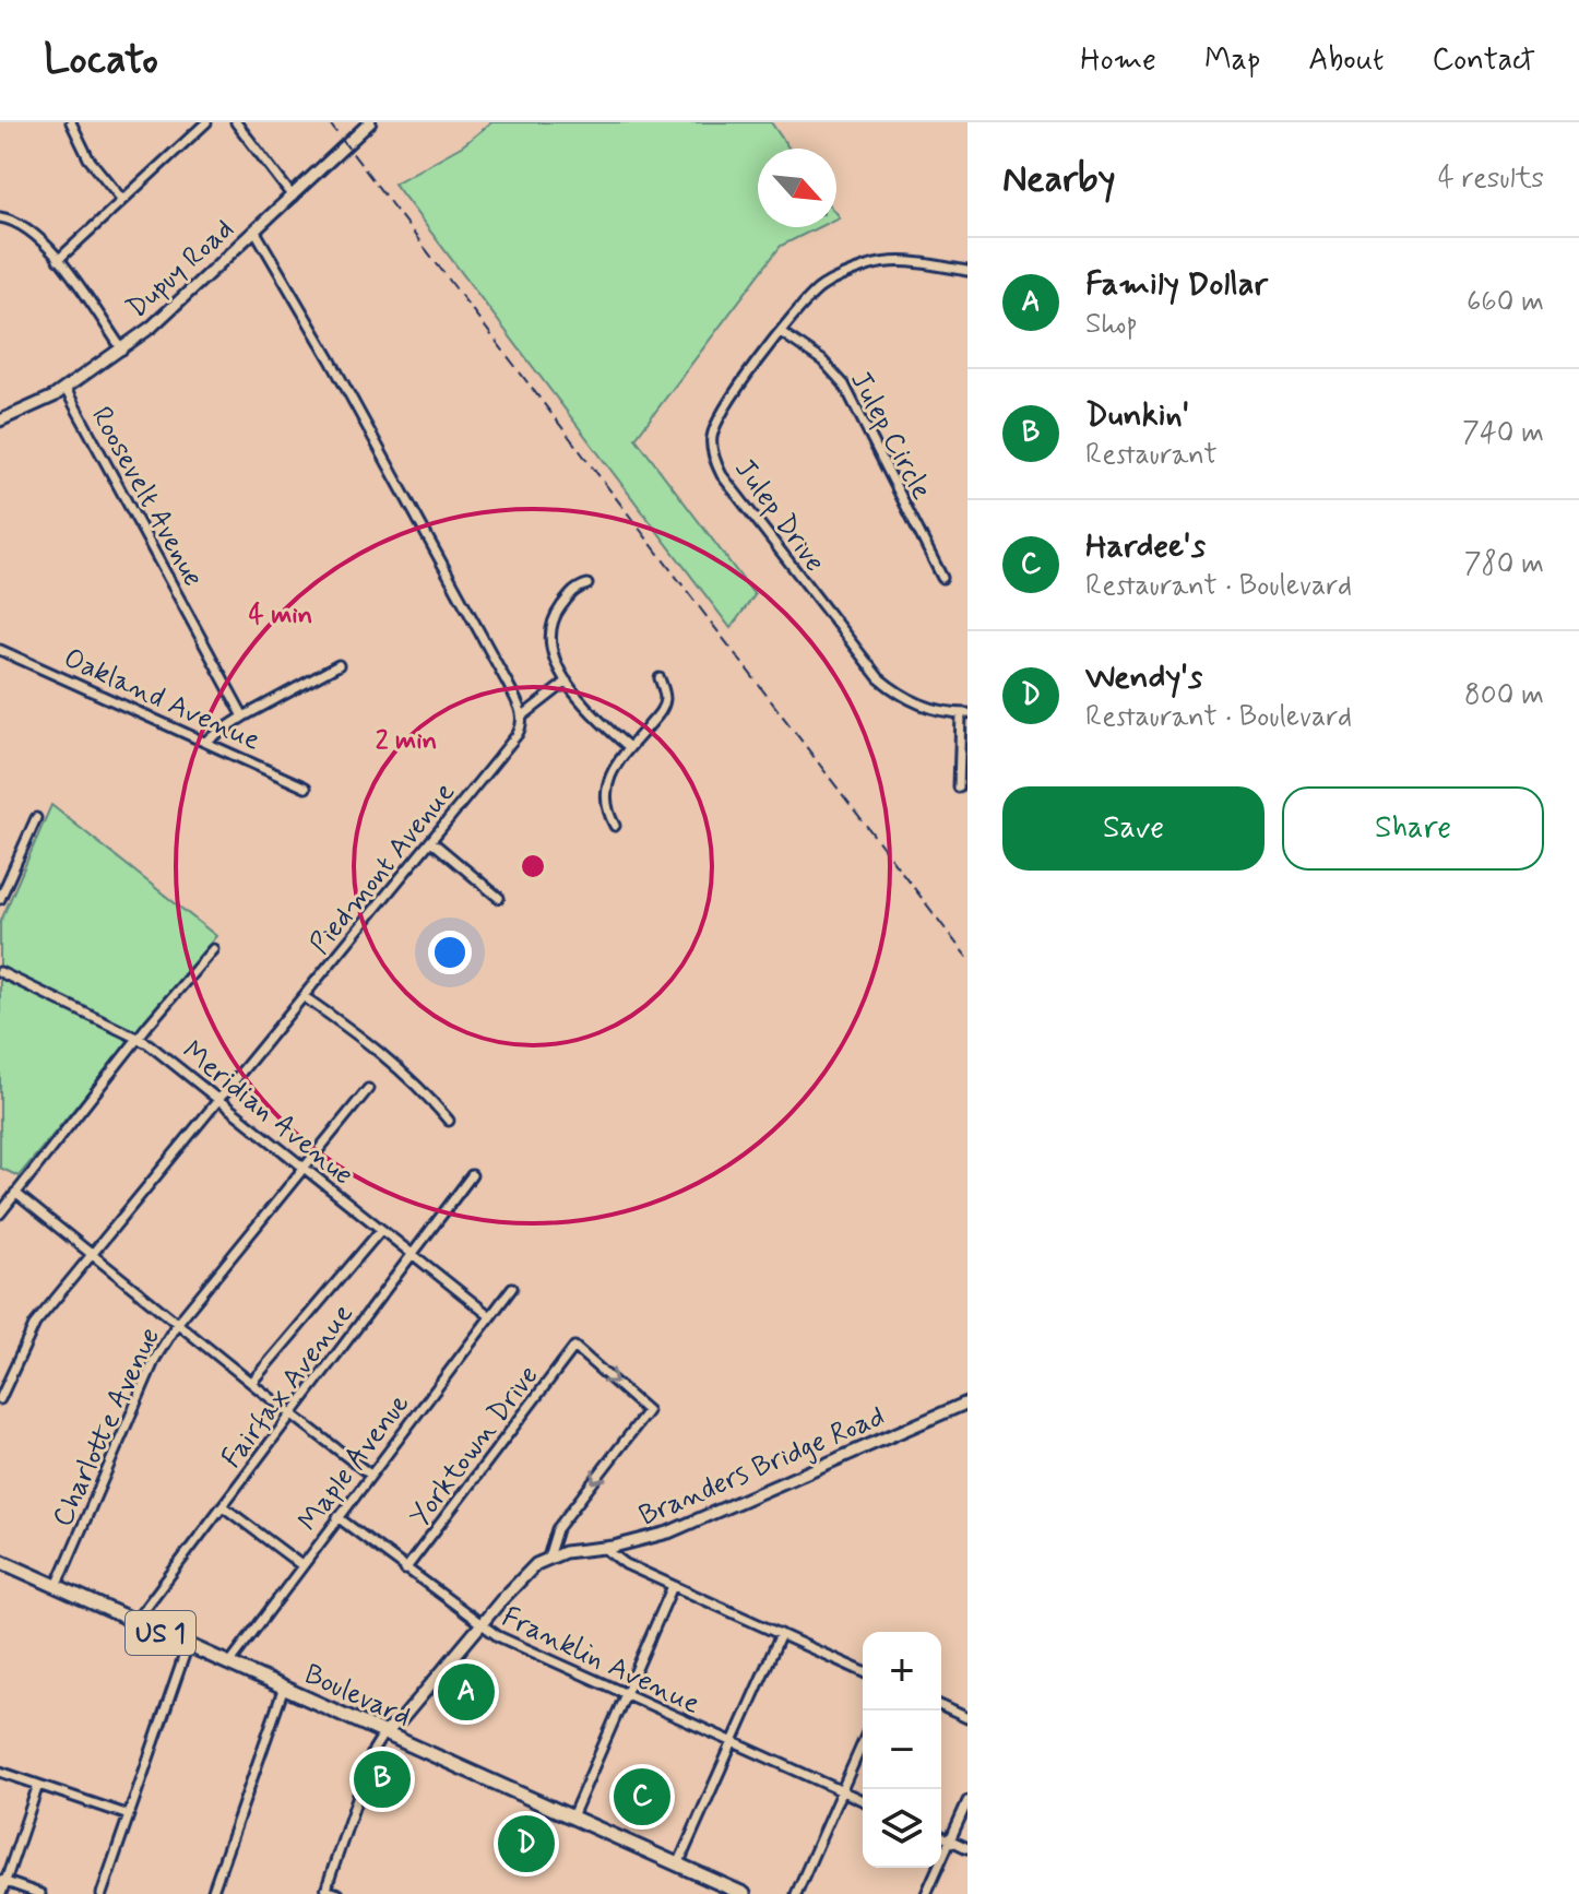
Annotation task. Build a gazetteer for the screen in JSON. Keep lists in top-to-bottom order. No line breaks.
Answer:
{"streets":{"main road":["US 1","Boulevard"],"street":["Dupuy Road","Julep Circle","Roosevelt Avenue","Julep Drive","Oakland Avenue","Piedmont Avenue","Meridian Avenue","Fairfax Avenue","Charlotte Avenue","Yorktown Drive","Maple Avenue","Branders Bridge Road","Franklin Avenue"]},"crossings":[["Dupuy Road","Roosevelt Avenue"],["Julep Circle","Julep Drive"],["Piedmont Avenue","Meridian Avenue"],["Meridian Avenue","Fairfax Avenue"],["Meridian Avenue","Charlotte Avenue"],["Meridian Avenue","Maple Avenue"],["Fairfax Avenue","Boulevard"],["Charlotte Avenue","Boulevard"],["Yorktown Drive","Branders Bridge Road"],["Yorktown Drive","Franklin Avenue"],["Maple Avenue","Franklin Avenue"],["Maple Avenue","Boulevard"],["Branders Bridge Road","Franklin Avenue"],["Branders Bridge Road","Boulevard"]],"north":"bottom right","page":{"header":"Locato","nav":["Home","Map","About","Contact"],"heading":["Nearby","4 results"],"list":[{"mark":"A","name":"Family Dollar","note":"Shop","value":"660 m"},{"mark":"B","name":"Dunkin'","note":"Restaurant","value":"740 m"},{"mark":"C","name":"Hardee's","note":"Restaurant · Boulevard","value":"780 m"},{"mark":"D","name":"Wendy's","note":"Restaurant · Boulevard","value":"800 m"}],"buttons":["Save","Share"],"map_buttons":["+","−"],"pins":["A","B","C","D"]},"rings":["4 min","2 min"]}
